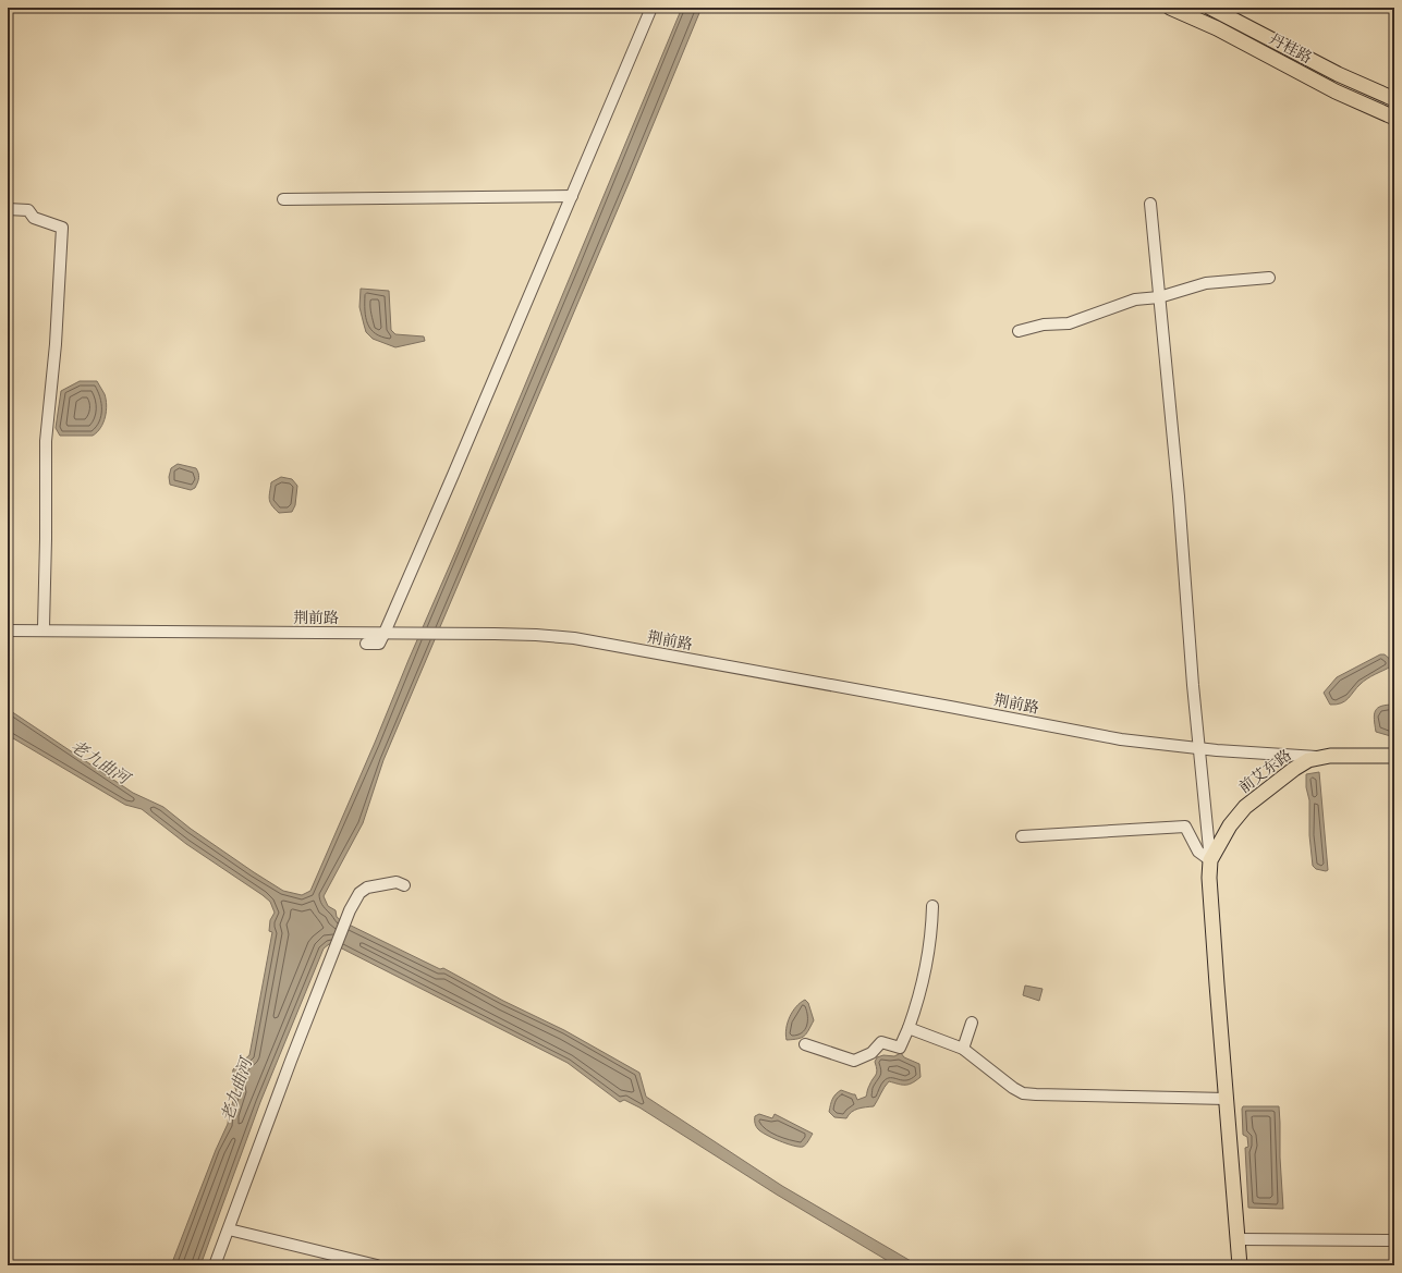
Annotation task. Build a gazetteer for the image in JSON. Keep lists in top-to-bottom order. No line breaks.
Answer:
{"streets":{"main road":["丹桂路","前艾东路"],"street":["荆前路"]},"crossings":[["荆前路","前艾东路"]],"water":["老九曲河"]}
